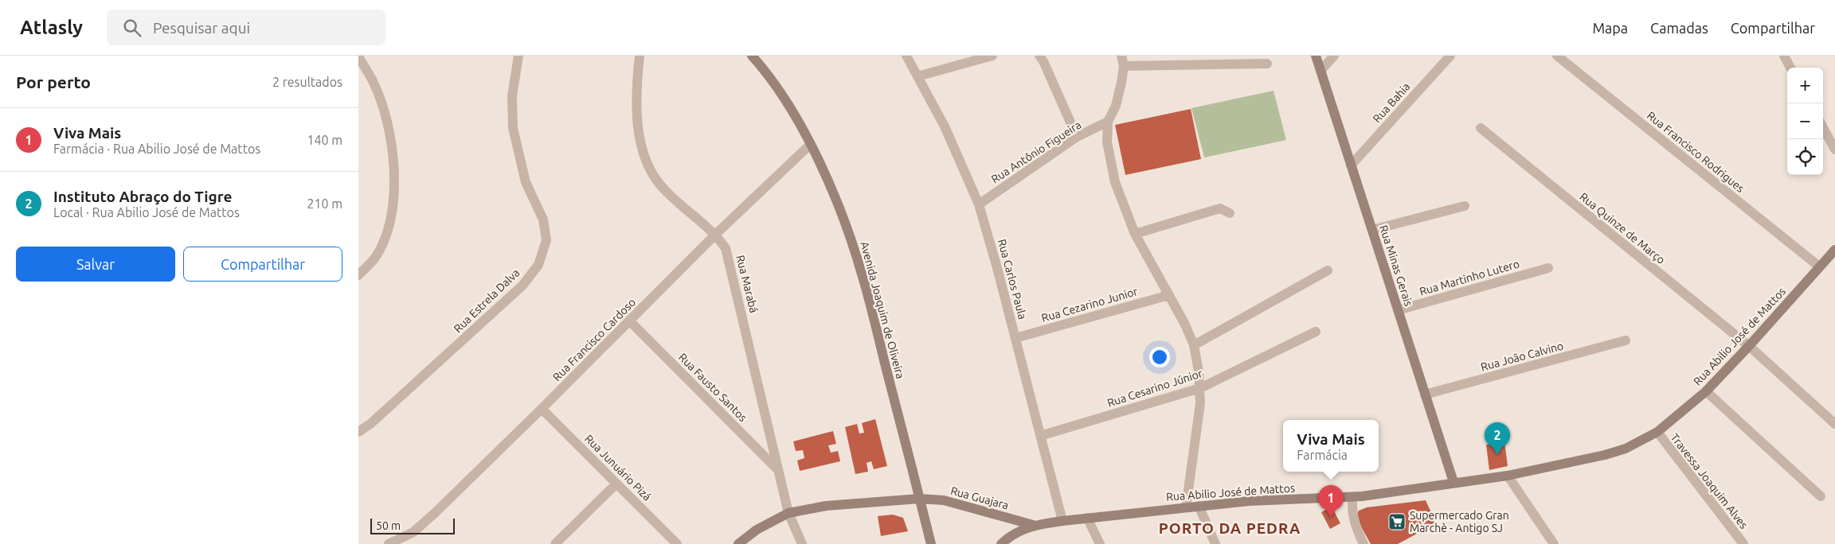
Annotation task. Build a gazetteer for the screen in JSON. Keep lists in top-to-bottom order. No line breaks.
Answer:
{"streets":{"main road":["Rua Minas Gerais","Avenida Joaquim de Oliveira","Rua Abilio José de Mattos","Rua Guajara"],"street":["Rua Bahia","Rua Antônio Figueira","Rua Francisco Rodrigues","Rua Quinze de Março","Rua Martinho Lutero","Rua Carlos Paula","Rua Marabá","Rua Estrela Dalva","Rua Cezarino Junior","Rua Francisco Cardoso","Rua João Calvino","Rua Fausto Santos","Rua Cesarino Júnior","Rua Junuário Pizá","Travessa Joaquim Alves"]},"crossings":[["Rua Bahia","Rua Minas Gerais"],["Rua Antônio Figueira","Rua Carlos Paula"],["Rua Francisco Rodrigues","Rua Abilio José de Mattos"],["Rua Quinze de Março","Rua Abilio José de Mattos"],["Rua Minas Gerais","Rua Martinho Lutero"],["Rua Minas Gerais","Rua Abilio José de Mattos"],["Rua Minas Gerais","Rua João Calvino"],["Rua Carlos Paula","Rua Cezarino Junior"],["Rua Carlos Paula","Rua Abilio José de Mattos"],["Rua Carlos Paula","Rua Cesarino Júnior"],["Rua Marabá","Rua Francisco Cardoso"],["Rua Marabá","Rua Fausto Santos"],["Rua Marabá","Rua Guajara"],["Avenida Joaquim de Oliveira","Rua Francisco Cardoso"],["Avenida Joaquim de Oliveira","Rua Guajara"],["Rua Abilio José de Mattos","Travessa Joaquim Alves"],["Rua Abilio José de Mattos","Rua Guajara"],["Rua Francisco Cardoso","Rua Fausto Santos"],["Rua Francisco Cardoso","Rua Junuário Pizá"]],"districts":["PORTO DA PEDRA"],"places":{"supermarket":["Supermercado Gran Marchè - Antigo SJ"]},"scale_bar":"50 m","page":{"header":"Atlasly","search":"Pesquisar aqui","nav":["Mapa","Camadas","Compartilhar"],"heading":["Por perto","2 resultados"],"map_buttons":["+","−"],"list":[{"mark":"1","name":"Viva Mais","note":"Farmácia · Rua Abilio José de Mattos","value":"140 m"},{"mark":"2","name":"Instituto Abraço do Tigre","note":"Local · Rua Abilio José de Mattos","value":"210 m"}],"buttons":["Salvar","Compartilhar"],"popup":["Viva Mais","Farmácia"],"pins":["2","1"],"scale":"50 m"}}
